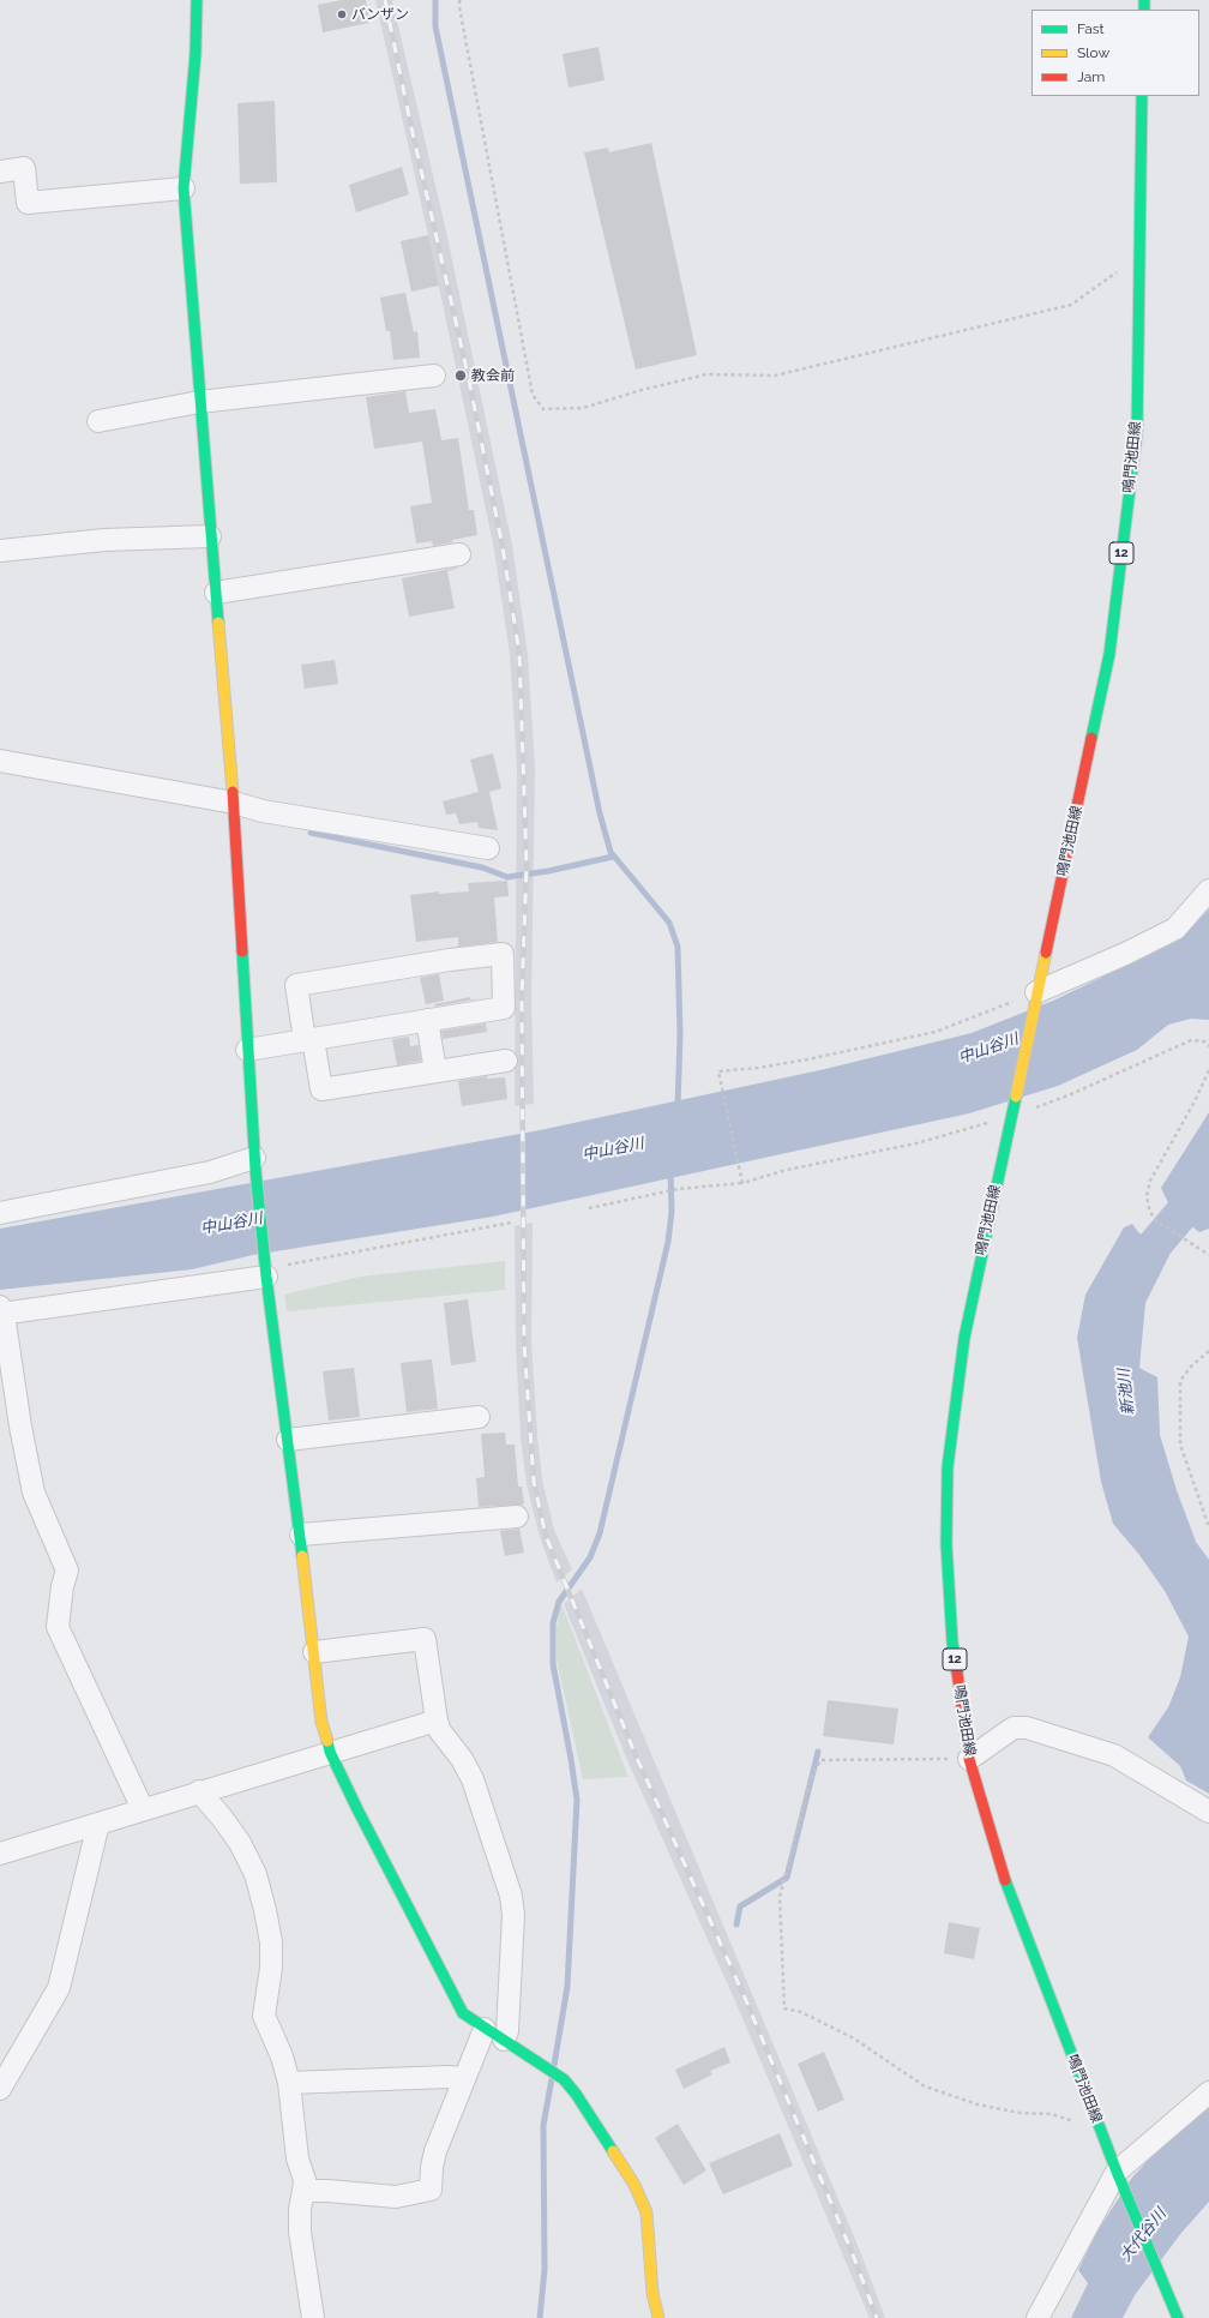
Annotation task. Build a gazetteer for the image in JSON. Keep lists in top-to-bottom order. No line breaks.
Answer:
{"streets":{"street":["鳴門池田線","12"]},"water":["中山谷川","新池川","大代谷川"],"places":["バンザン","教会前"],"legend":["Fast","Slow","Jam"]}
